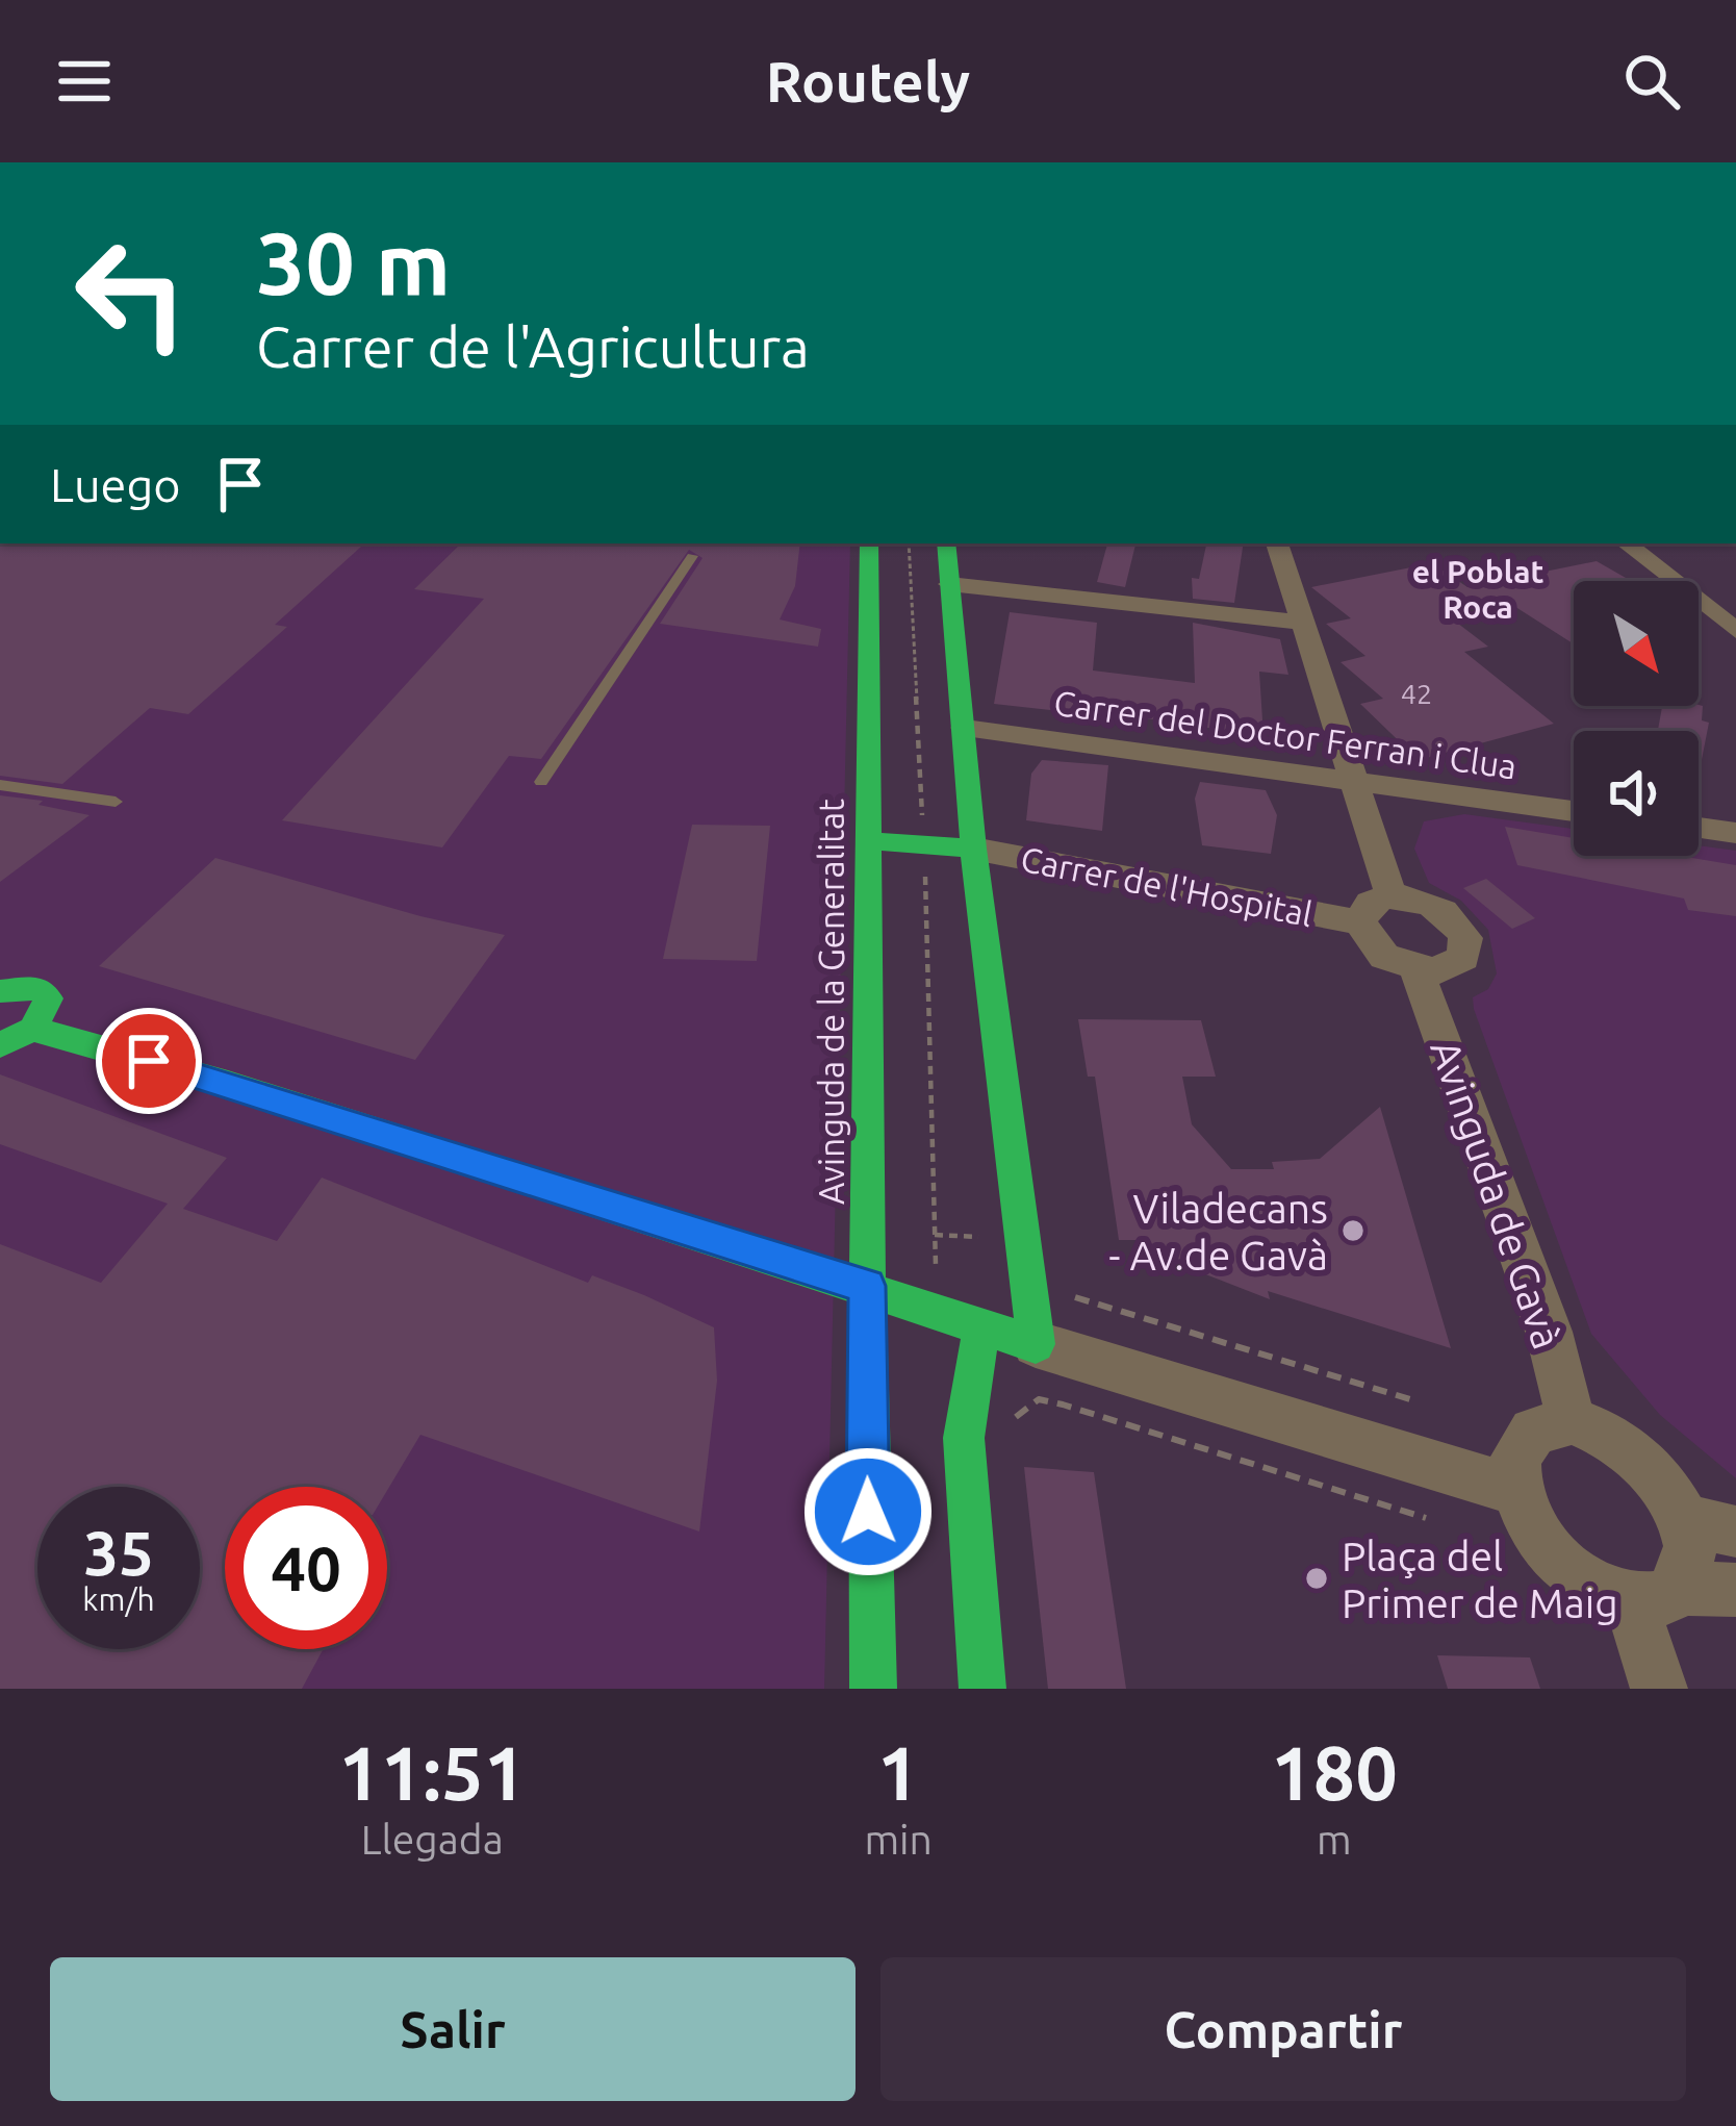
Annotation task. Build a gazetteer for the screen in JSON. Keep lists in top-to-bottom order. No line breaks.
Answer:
{"streets":{"street":["Carrer del Doctor Ferran i Clua","Carrer de l'Hospital","Avinguda de la Generalitat","Avinguda de Gavà"]},"crossings":[["Carrer de l'Hospital","Avinguda de Gavà"]],"districts":["el Poblat Roca"],"places":["Viladecans - Av.de Gavà","Plaça del Primer de Maig"],"house_numbers":["42"],"north":"bottom right","page":{"header":"Routely","turn":["30 m","Carrer de l'Agricultura"],"then":"Luego","speed":"35 km/h","limit":"40","eta":["11:51","Llegada","1","min","180","m"],"buttons":["Salir","Compartir"]}}
